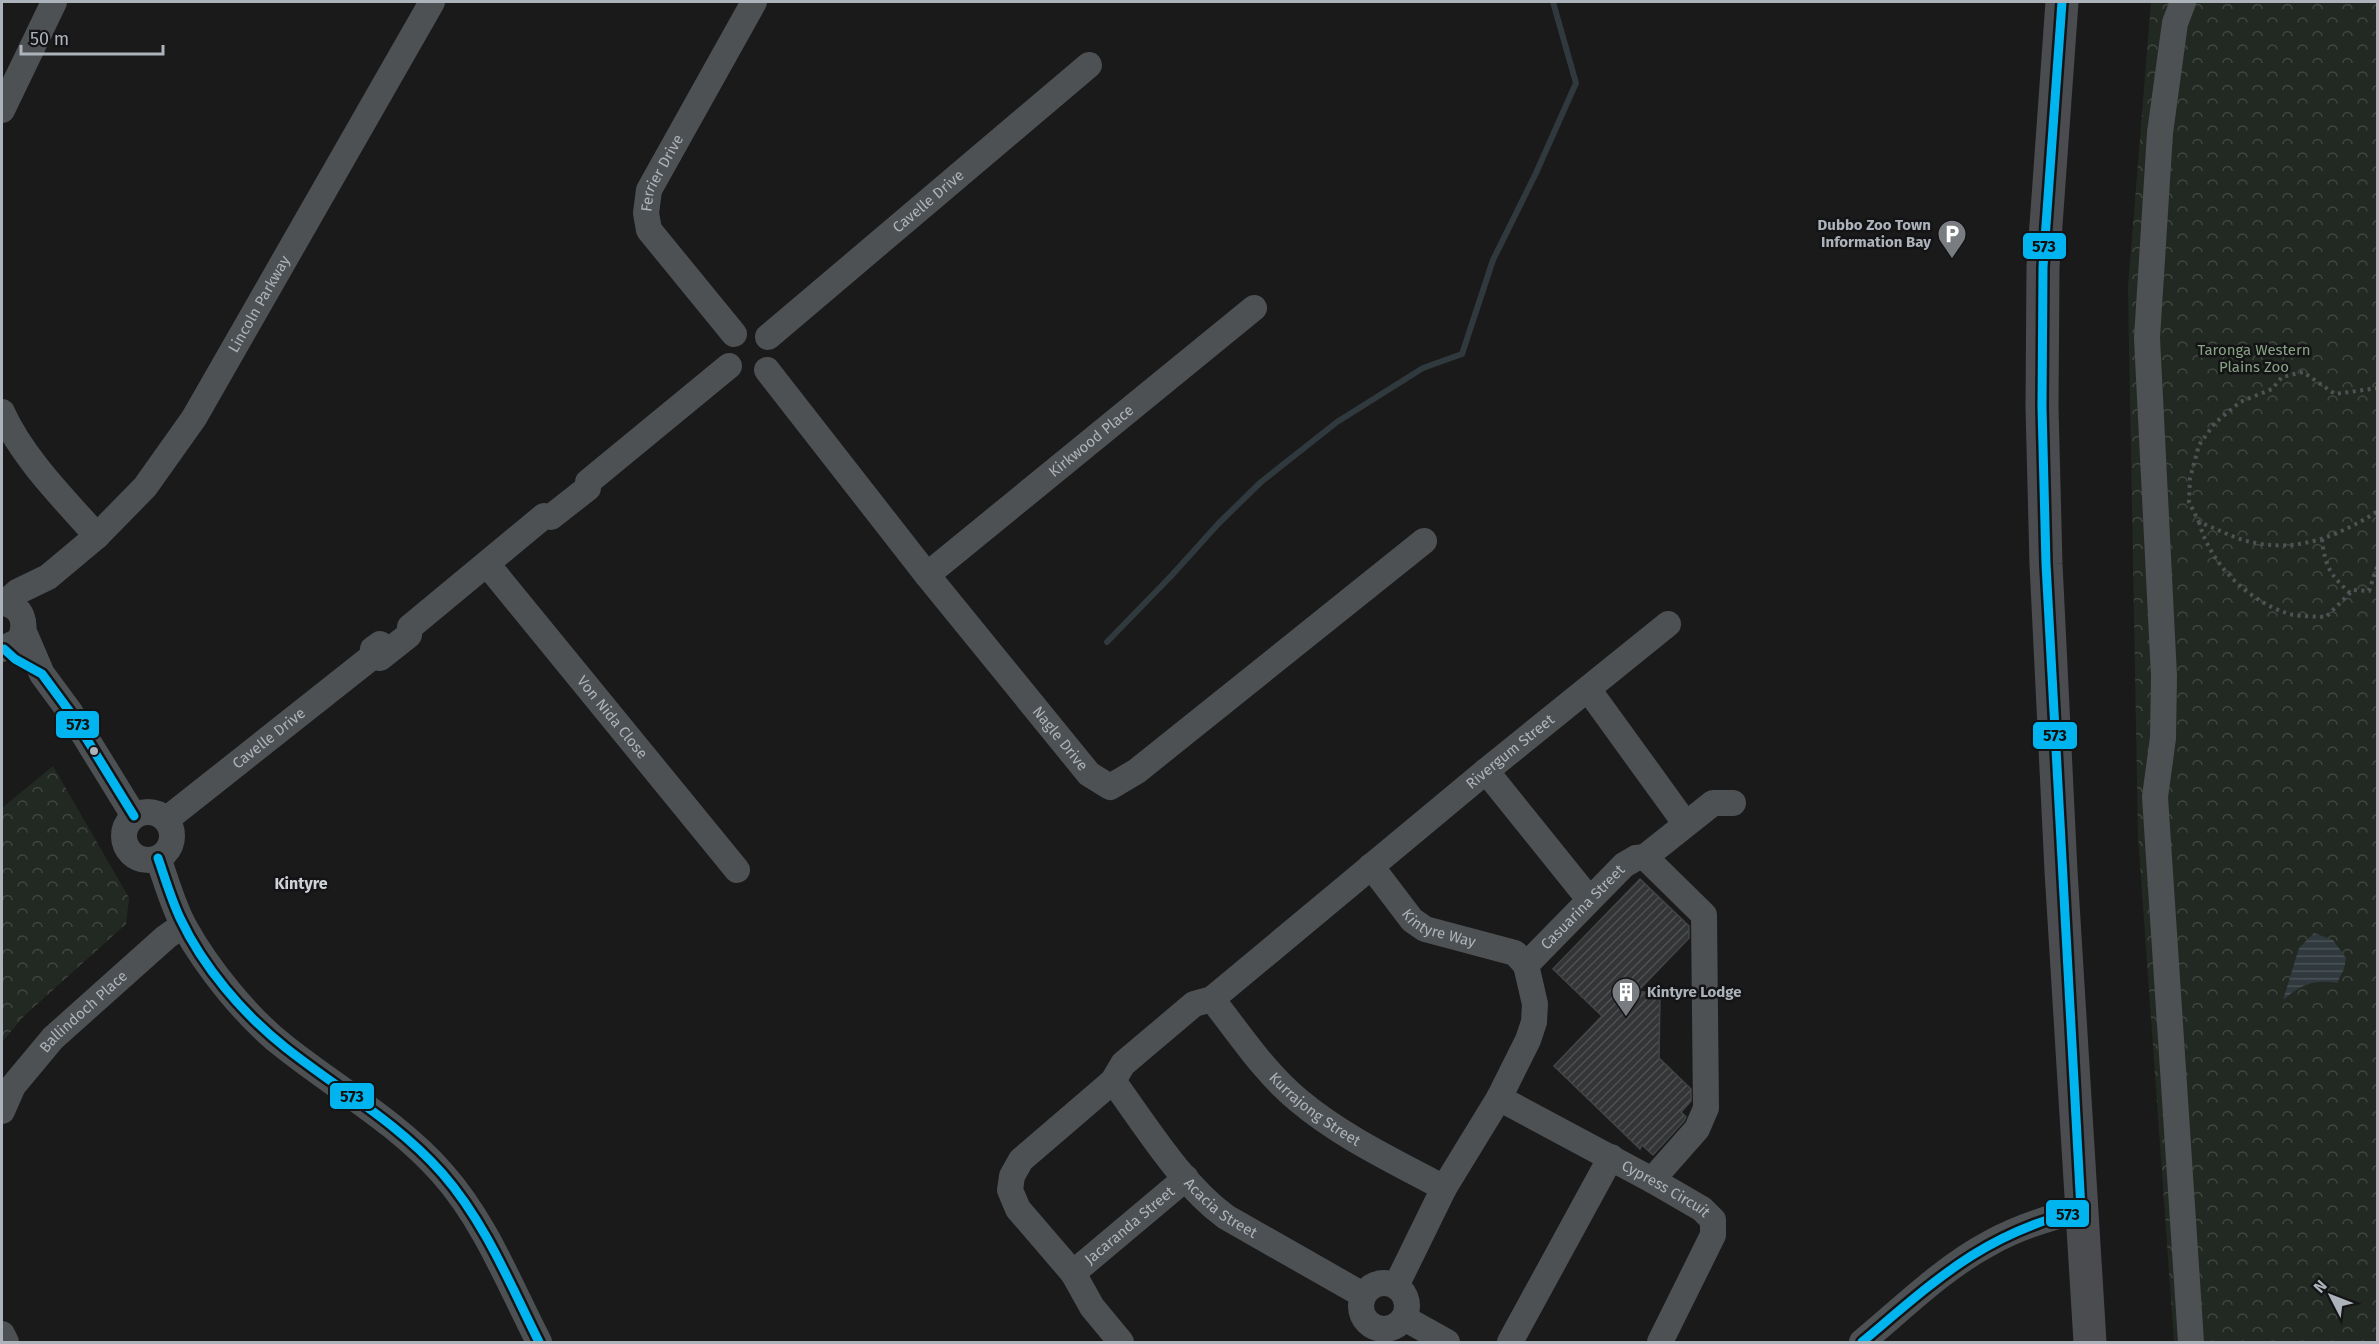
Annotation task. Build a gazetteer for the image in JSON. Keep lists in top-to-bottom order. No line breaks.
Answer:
{"streets":{"street":["Ferrier Drive","Cavelle Drive","Lincoln Parkway","Kirkwood Place","Von Nida Close","Nagle Drive","Rivergum Street","Casuarina Street","Kintyre Way","Ballindoch Place","Kurrajong Street","Cypress Circuit","Acacia Street","Jacaranda Street"]},"crossings":[["Ferrier Drive","Cavelle Drive"],["Ferrier Drive","Nagle Drive"],["Cavelle Drive","Von Nida Close"],["Cavelle Drive","Nagle Drive"],["Kirkwood Place","Nagle Drive"],["Rivergum Street","Kintyre Way"],["Rivergum Street","Kurrajong Street"],["Rivergum Street","Acacia Street"],["Rivergum Street","Jacaranda Street"],["Casuarina Street","Kintyre Way"],["Acacia Street","Jacaranda Street"]],"districts":["Kintyre"],"parks":["Taronga Western Plains Zoo"],"places":{"parking":["Dubbo Zoo Town Information Bay"],"building":["Kintyre Lodge"]},"lines":["transit line 573"],"scale_bar":"50 m","north":"top left"}
